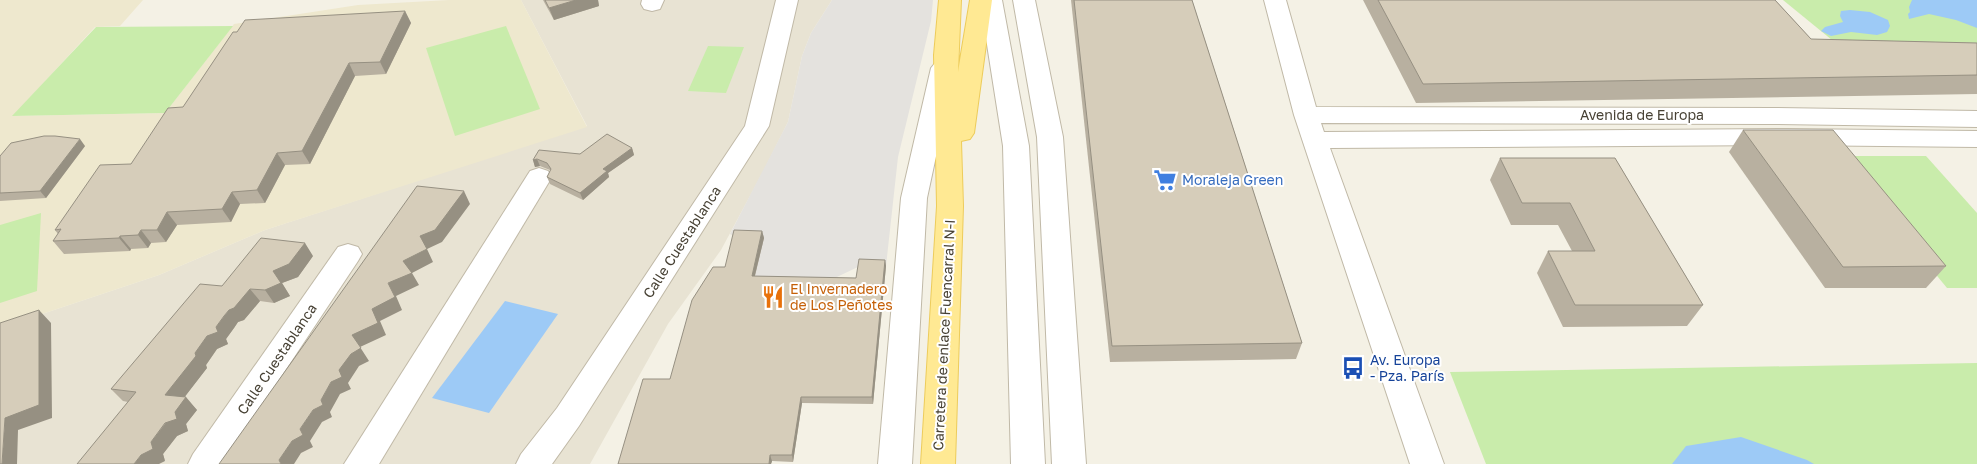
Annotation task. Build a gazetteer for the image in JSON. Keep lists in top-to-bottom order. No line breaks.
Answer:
{"streets":{"main road":["Carretera de enlace Fuencarral N-I"],"street":["Avenida de Europa","Calle Cuestablanca"]},"places":{"supermarket":["Moraleja Green"],"restaurant":["El Invernadero de Los Peñotes"],"bus stop":["Av. Europa - Pza. París"]}}
